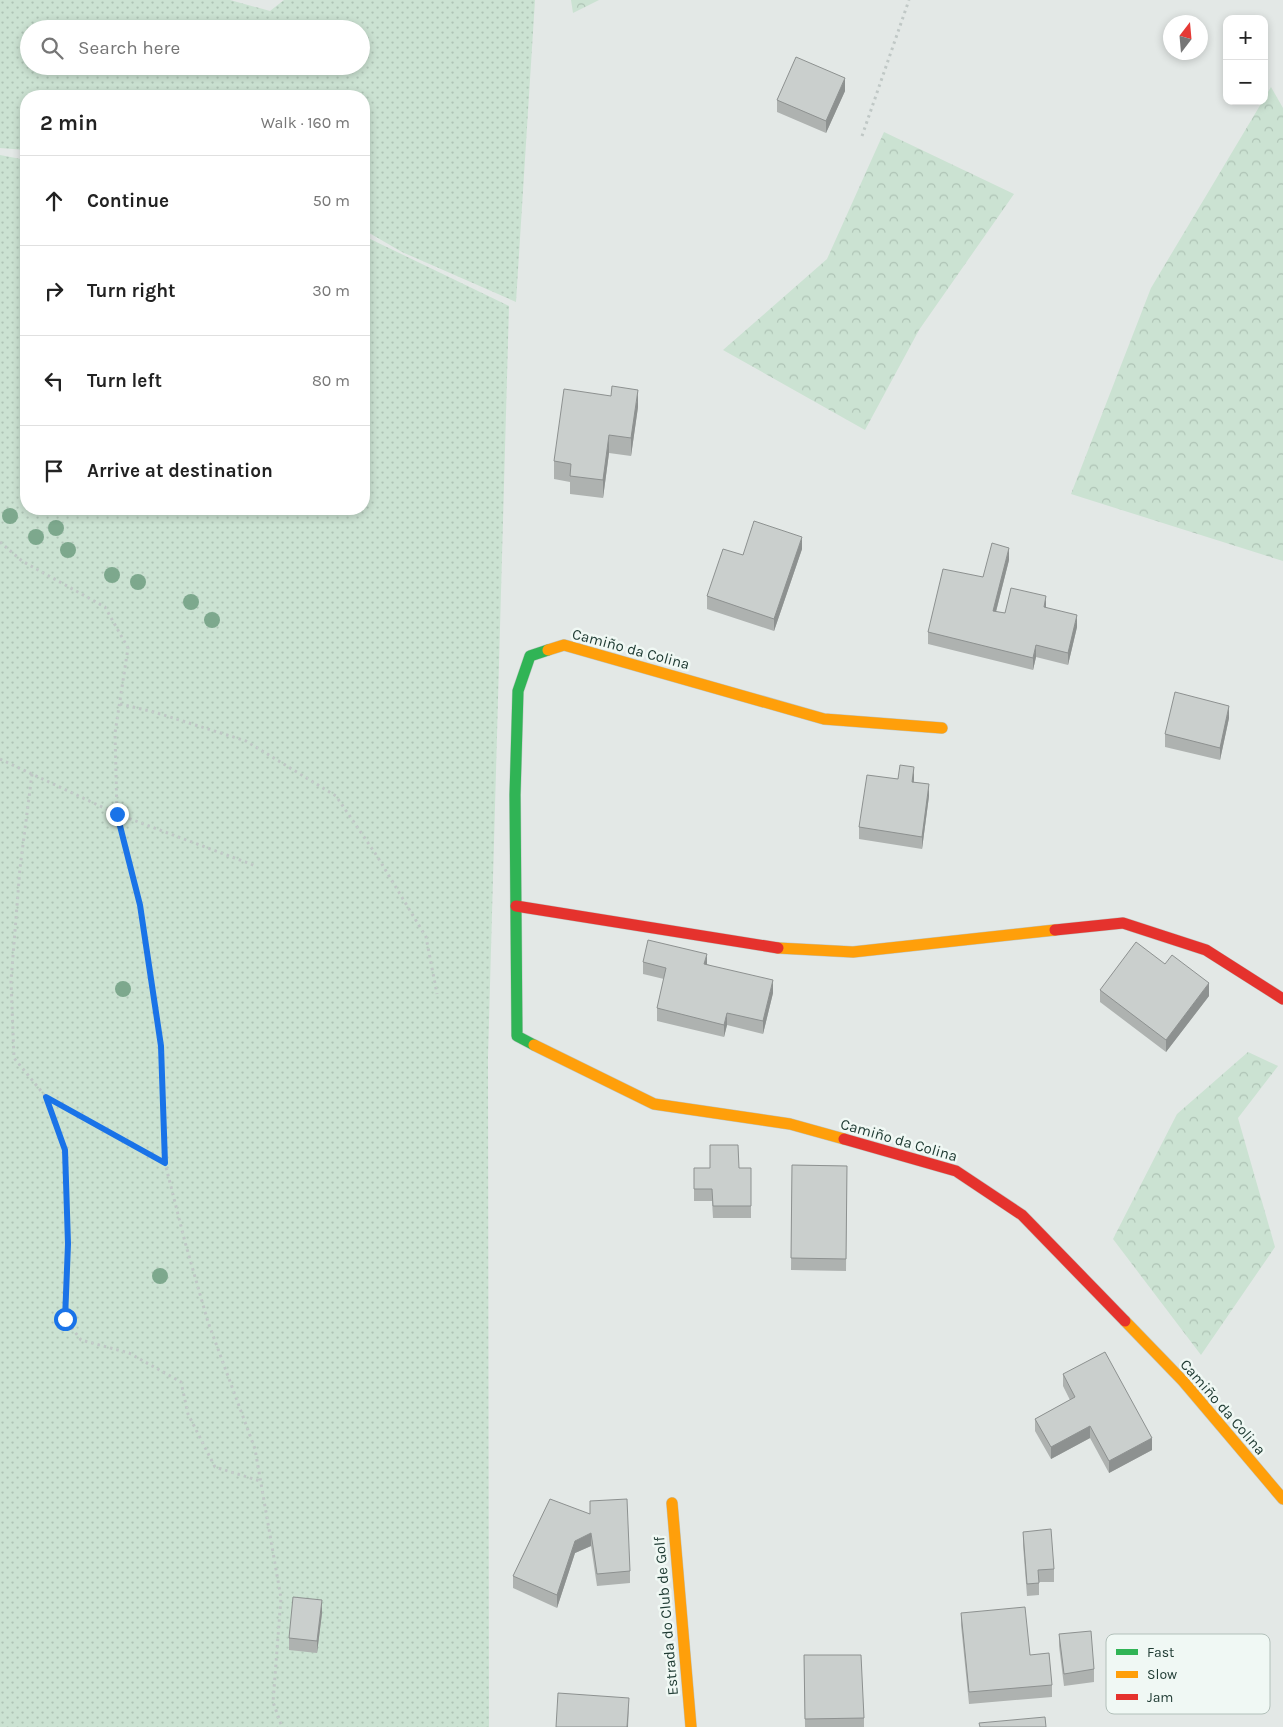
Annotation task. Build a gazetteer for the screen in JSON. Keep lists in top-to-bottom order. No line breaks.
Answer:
{"streets":{"street":["Camiño da Colina","Estrada do Club de Golf"]},"legend":["Fast","Slow","Jam"],"north":"top","page":{"map_buttons":["+","−"],"search":"Search here","heading":["2 min","Walk · 160 m"],"list":[["Continue","50 m"],["Turn right","30 m"],["Turn left","80 m"],"Arrive at destination"]}}
